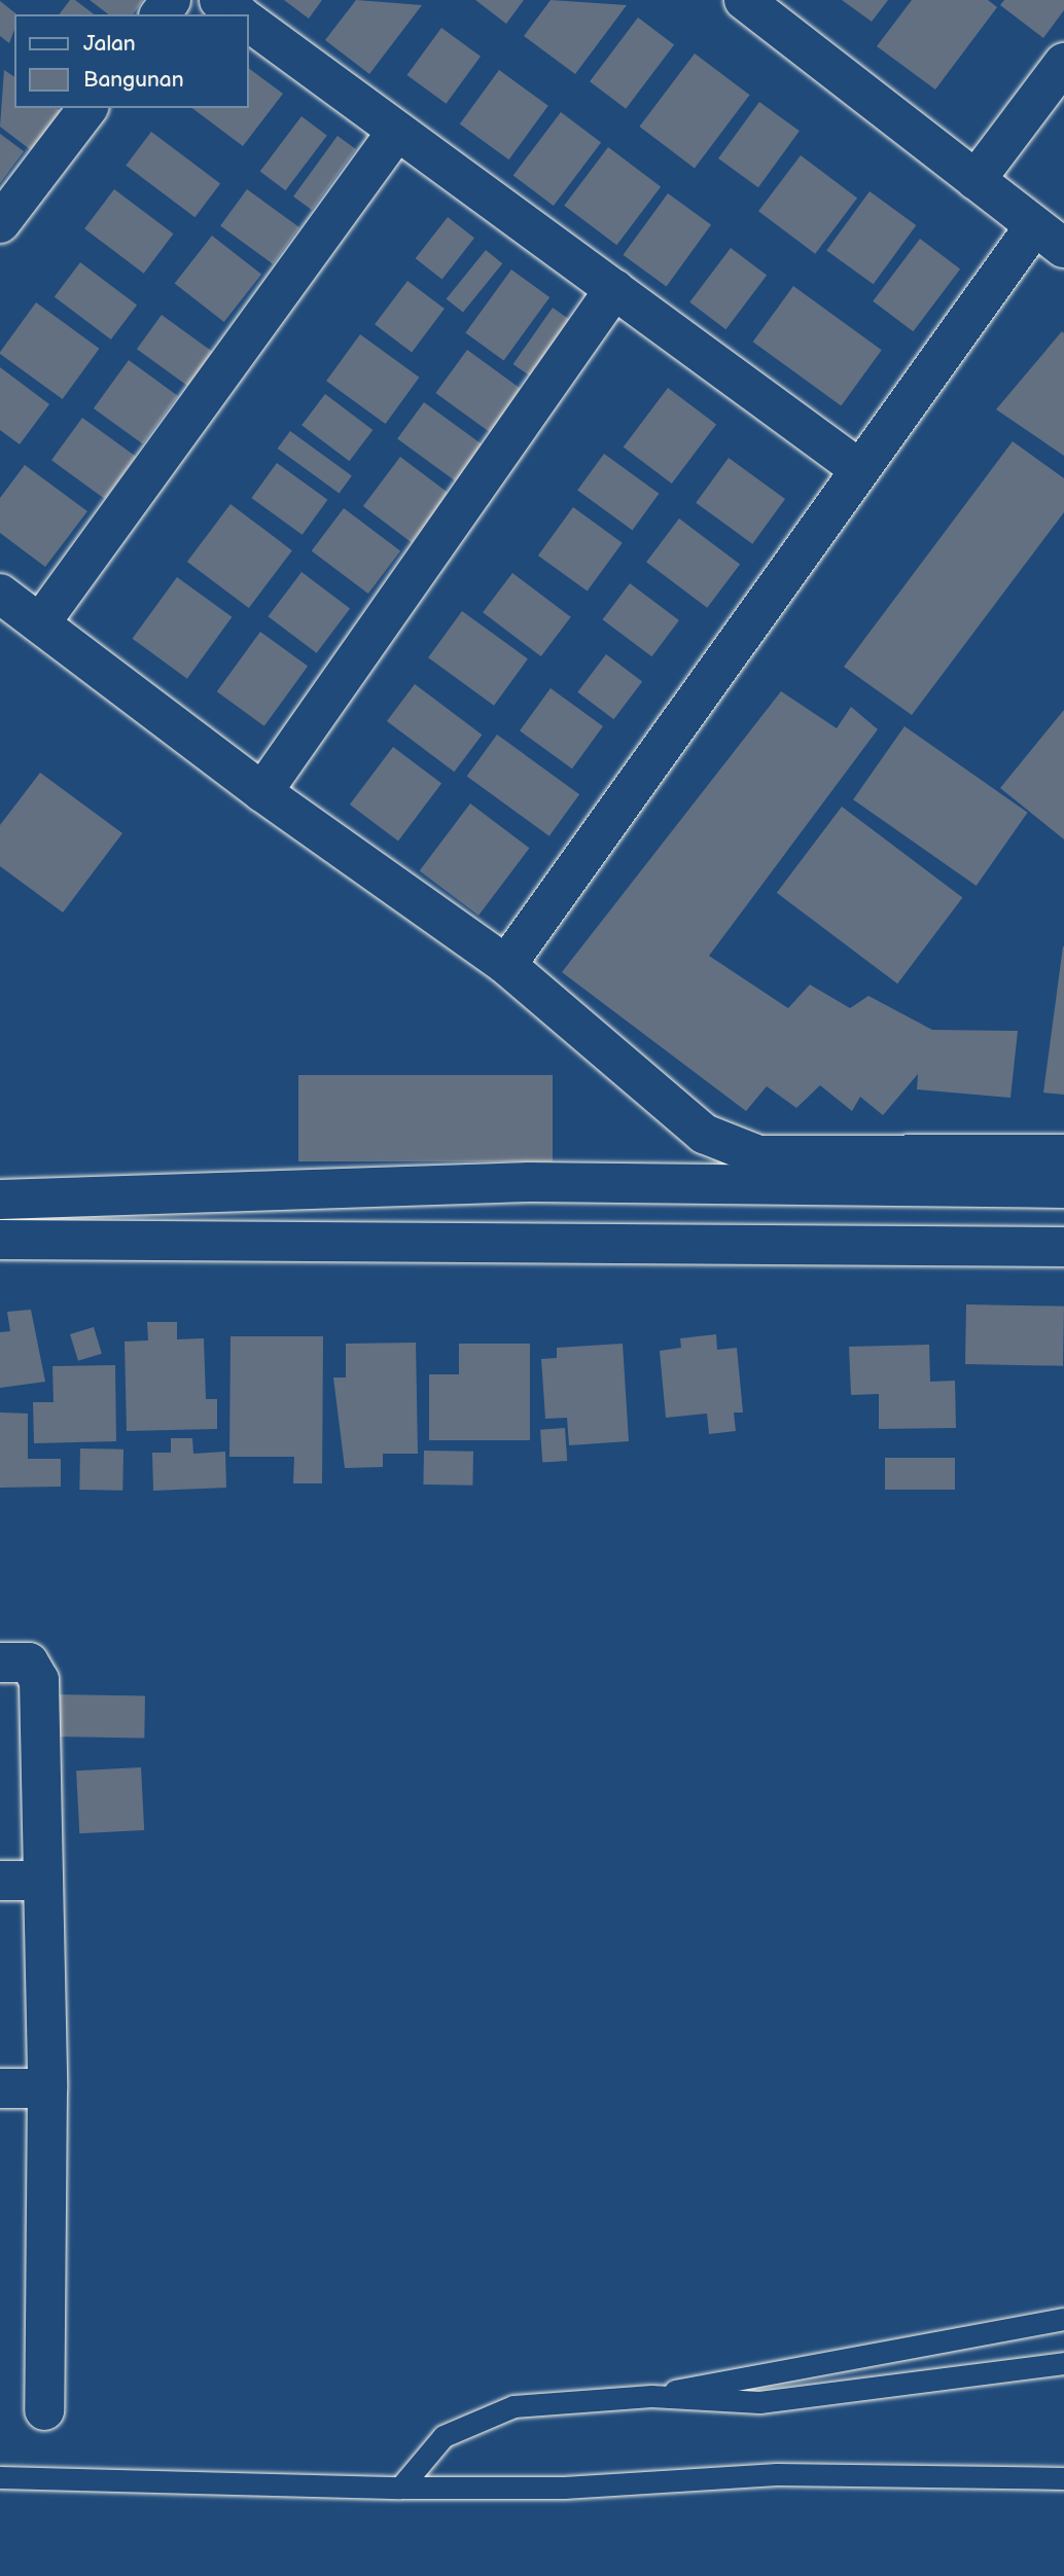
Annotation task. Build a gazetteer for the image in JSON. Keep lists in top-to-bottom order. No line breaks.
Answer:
{"legend":["Jalan","Bangunan"]}
